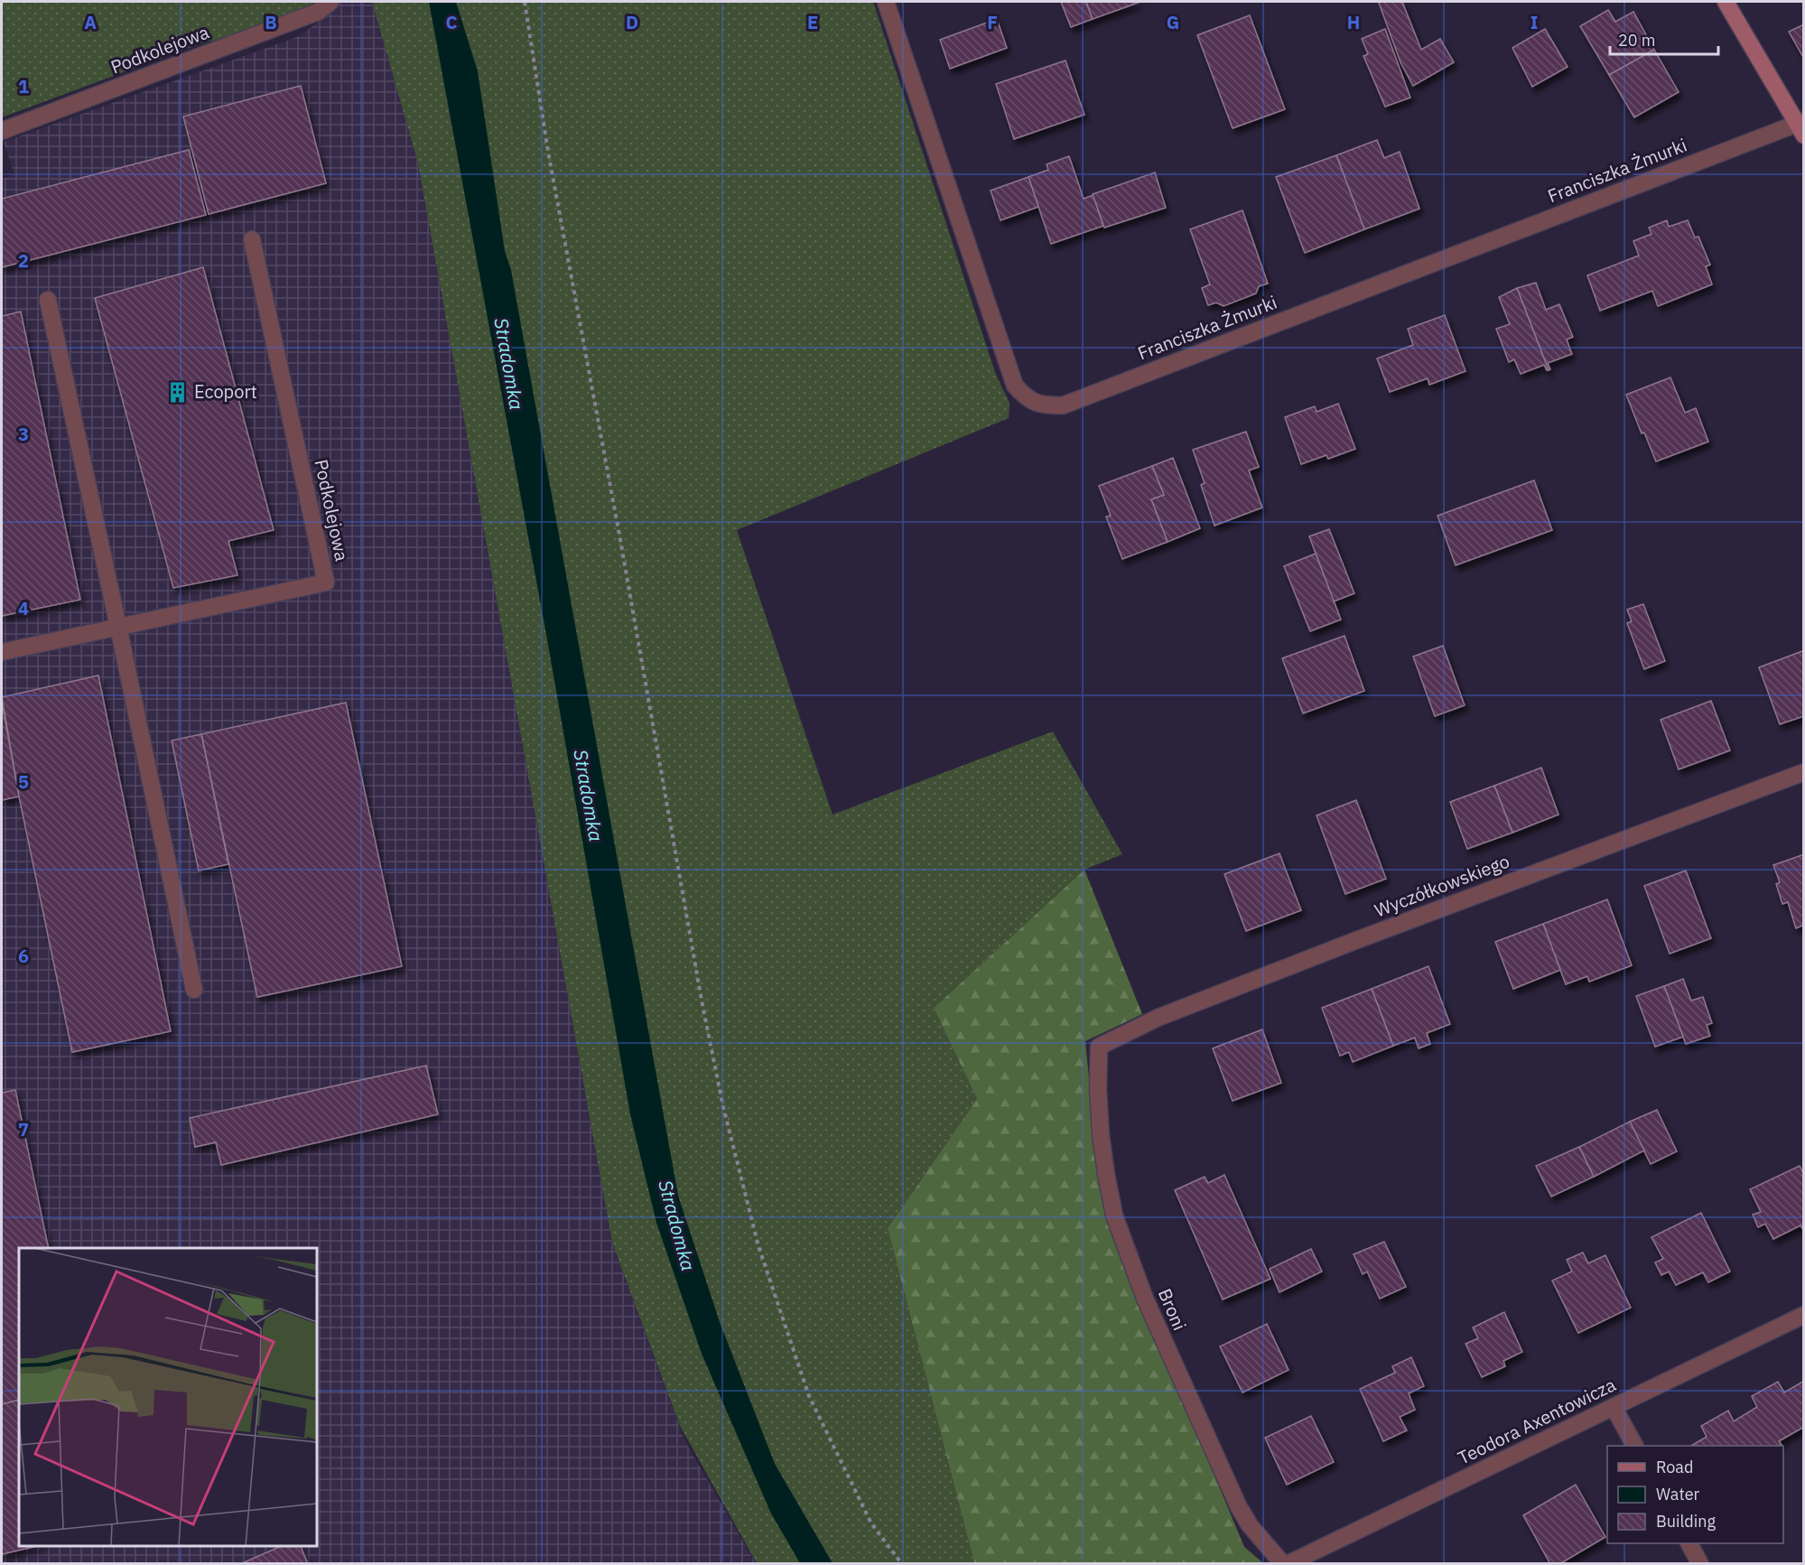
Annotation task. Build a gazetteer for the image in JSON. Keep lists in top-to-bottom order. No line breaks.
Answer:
{"streets":{"street":["Podkolejowa","Franciszka Żmurki","Wyczółkowskiego","Broni","Teodora Axentowicza"]},"crossings":[["Wyczółkowskiego","Broni"],["Broni","Teodora Axentowicza"]],"water":["Stradomka"],"places":{"building":["Ecoport"]},"legend":["Road","Water","Building"],"scale_bar":"20 m","grid":{"columns":["A","B","C","D","E","F","G","H","I"],"rows":["1","2","3","4","5","6","7"]}}
